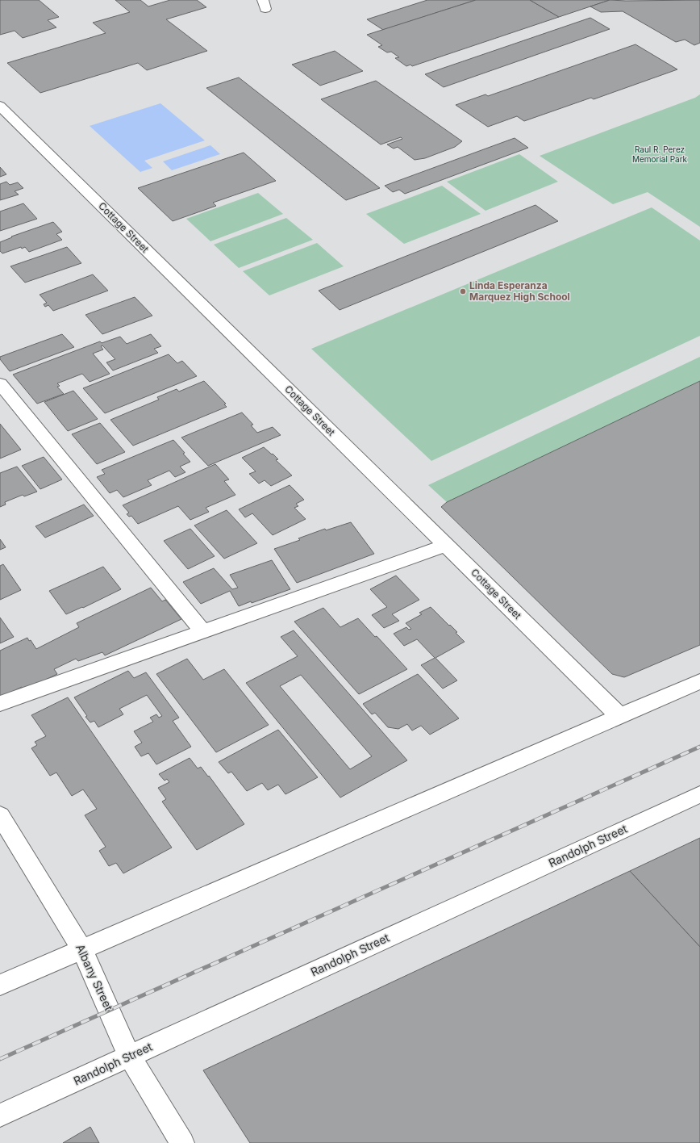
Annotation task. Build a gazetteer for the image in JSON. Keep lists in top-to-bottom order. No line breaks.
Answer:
{"streets":{"street":["Cottage Street","Randolph Street","Albany Street"]},"crossings":[["Randolph Street","Albany Street"]],"parks":["Raul R. Perez Memorial Park"],"places":["Linda Esperanza Marquez High School"]}
